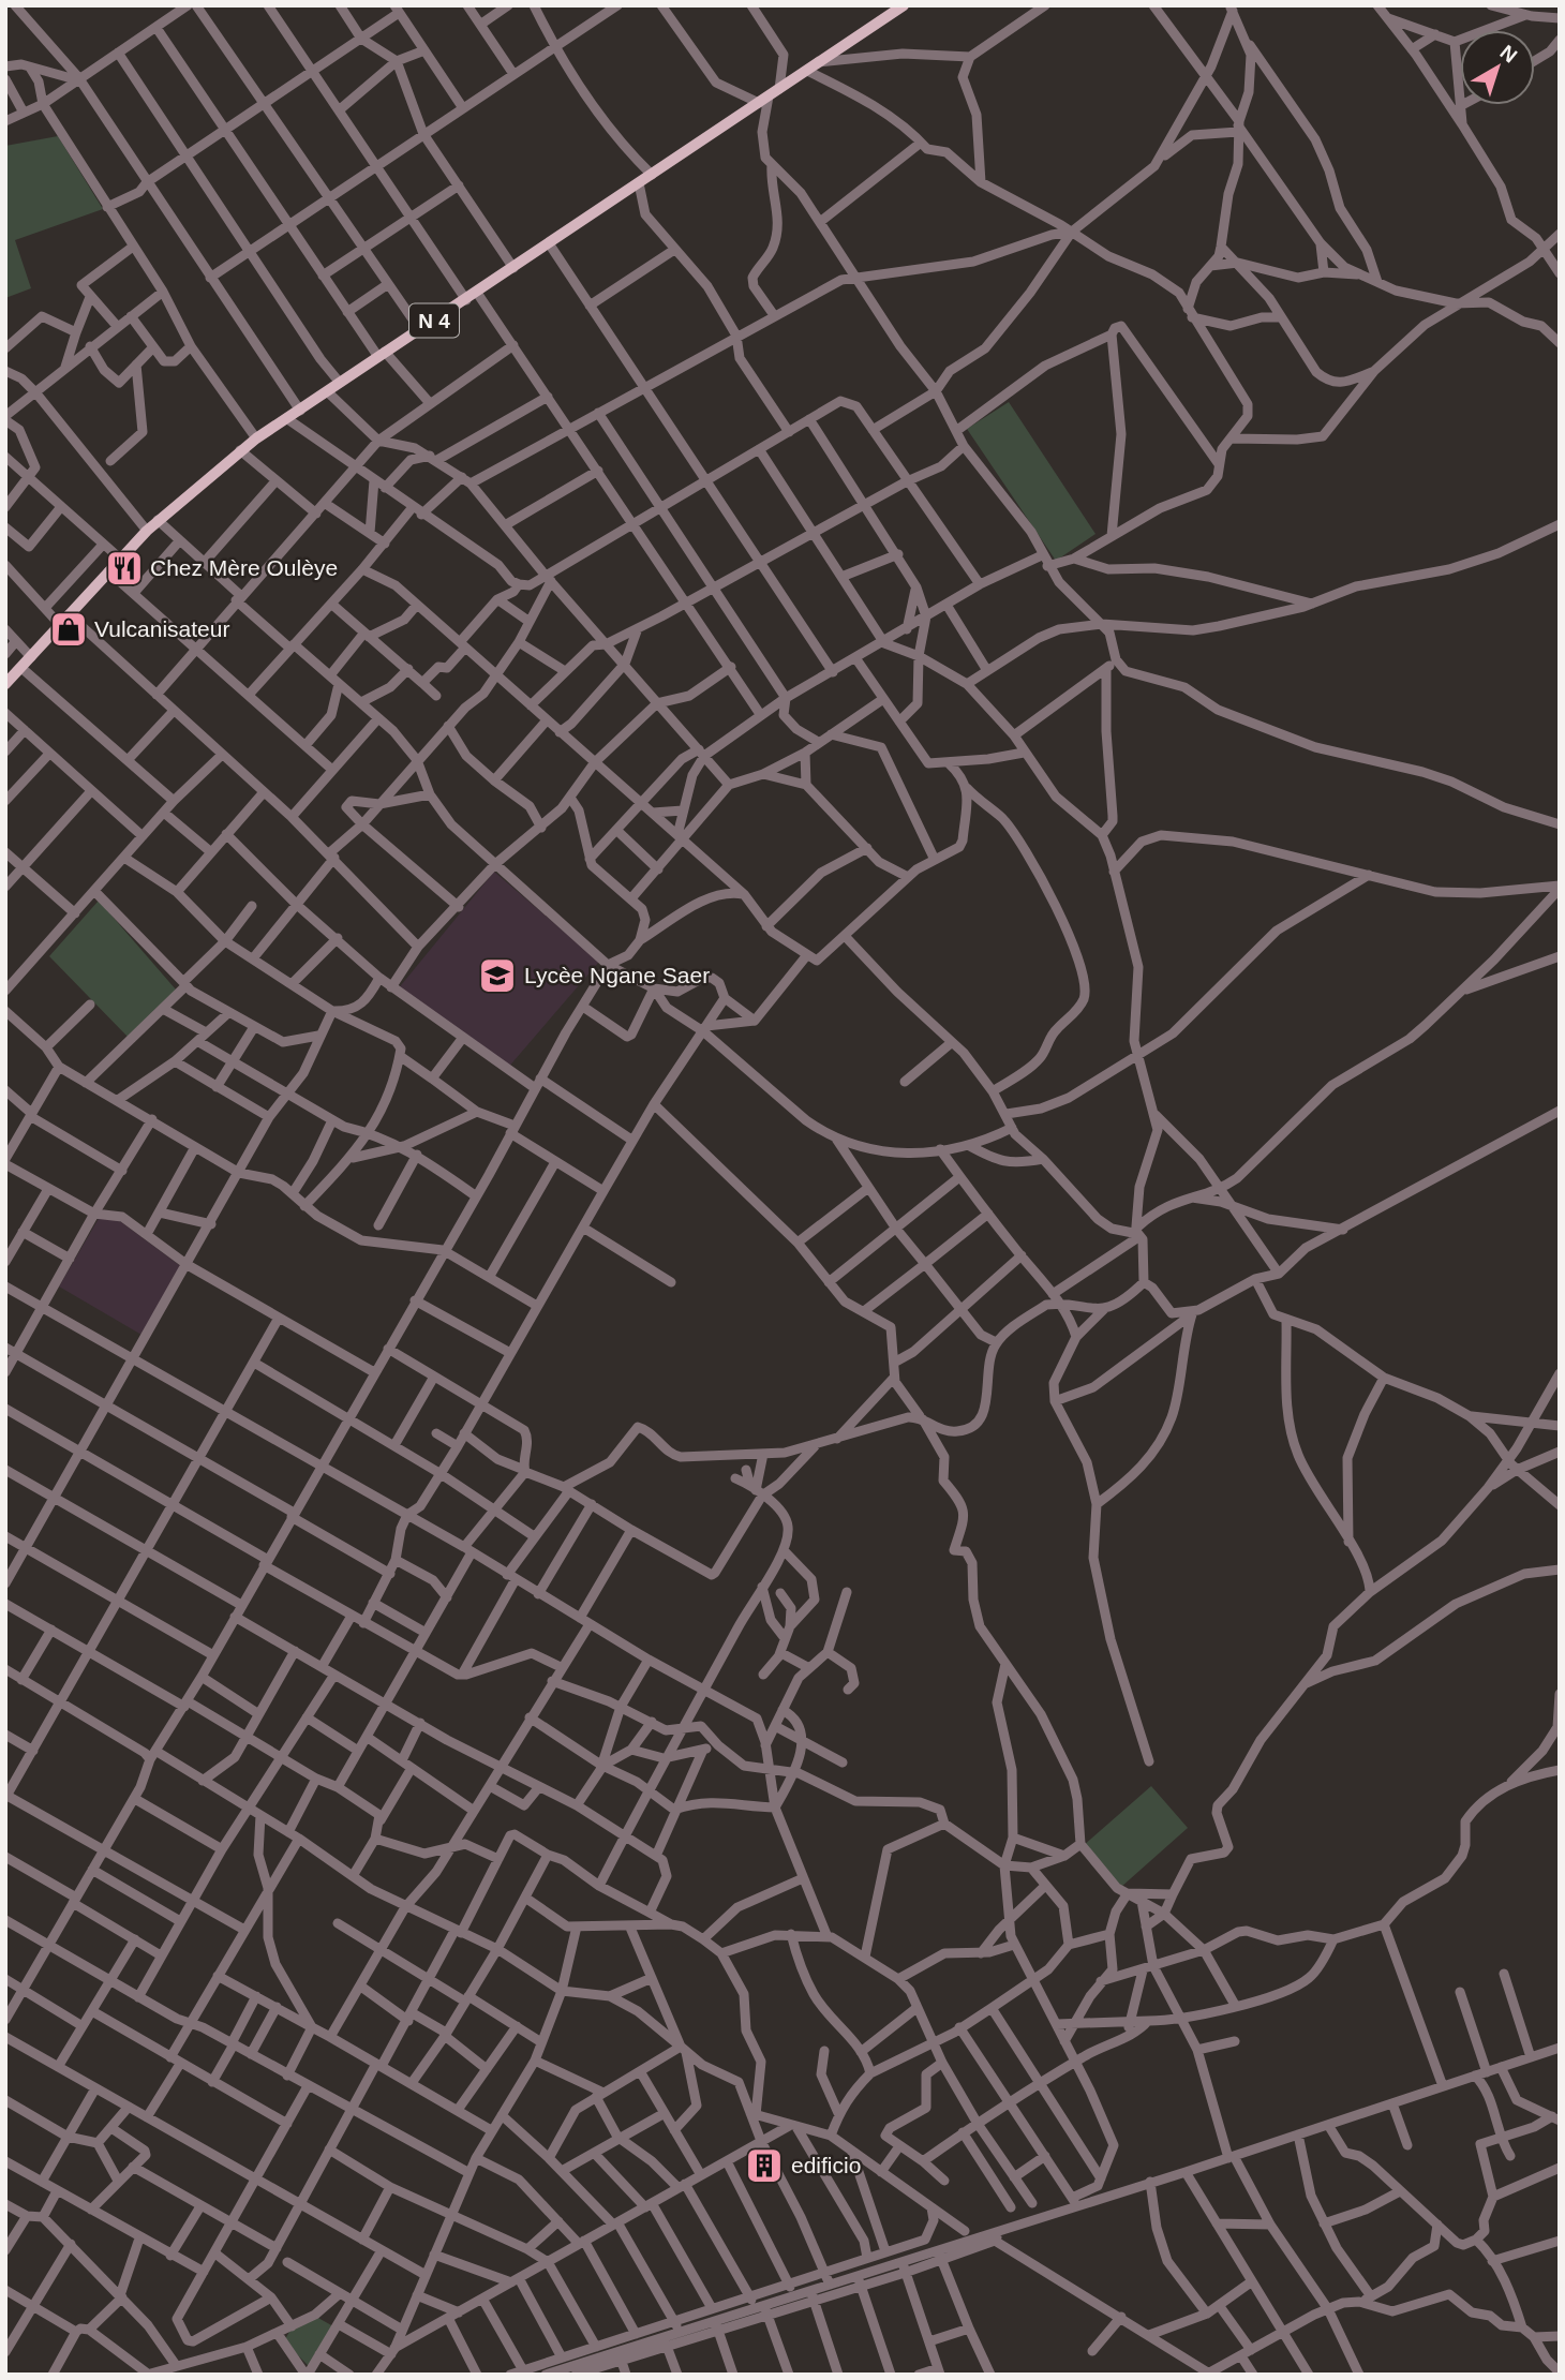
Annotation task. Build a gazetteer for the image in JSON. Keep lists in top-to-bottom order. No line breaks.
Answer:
{"streets":{"main road":["N 4"]},"places":{"restaurant":["Chez Mère Oulèye"],"shop":["Vulcanisateur"],"school or university":["Lycèe Ngane Saer"],"building":["edificio"]},"north":"top right"}
